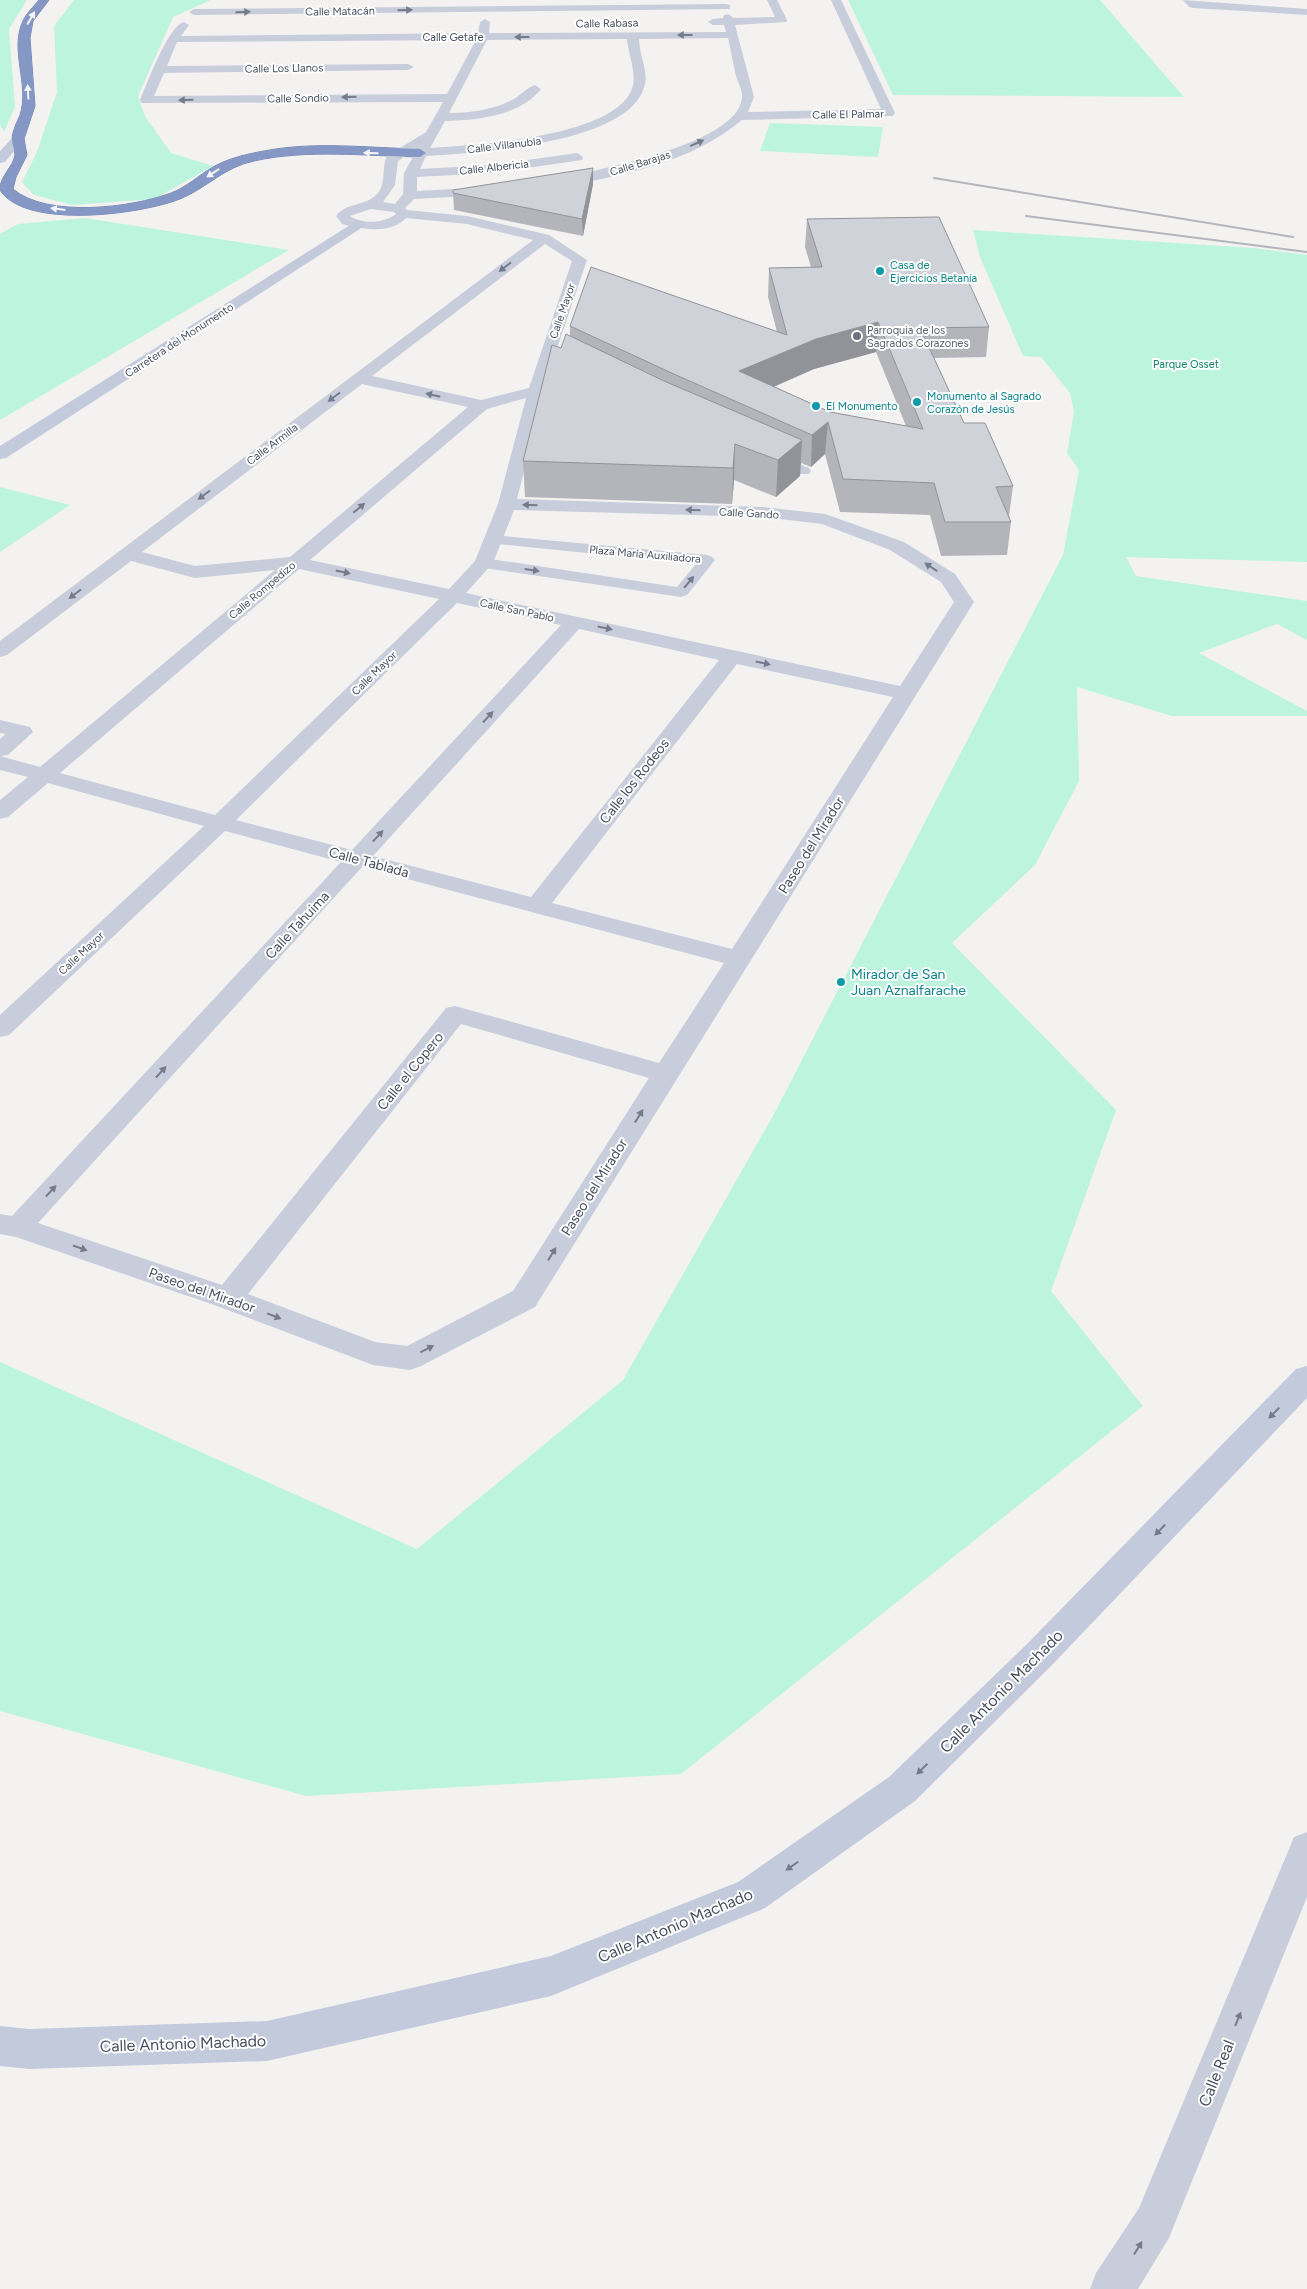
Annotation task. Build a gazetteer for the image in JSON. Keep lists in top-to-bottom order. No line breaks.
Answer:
{"streets":{"main road":["Carretera del Monumento","Calle Antonio Machado"],"street":["Calle Matacán","Calle Getafe","Calle Los Llanos","Calle Sondio","Calle El Palmar","Calle Villanubla","Calle Barajas","Calle Albericia","Calle Mayor","Calle Armilla","Calle Gando","Calle Rompedizo","Calle San Pablo","Calle los Rodeos","Paseo del Mirador","Calle Tablada","Calle Tahuima","Calle el Copero","Calle Real"],"lane":["Plaza María Auxiliadora"]},"crossings":[["Calle Getafe","Calle Villanubla"],["Calle Los Llanos","Calle Sondio"],["Calle El Palmar","Calle Barajas"],["Calle Mayor","Calle Armilla"],["Calle Mayor","Calle Gando"],["Calle Mayor","Plaza María Auxiliadora"],["Calle Mayor","Calle Rompedizo"],["Calle Mayor","Calle San Pablo"],["Calle Mayor","Calle Tablada"],["Calle Armilla","Calle San Pablo"],["Calle Gando","Paseo del Mirador"],["Calle Rompedizo","Calle San Pablo"],["Calle Rompedizo","Calle Tablada"],["Calle San Pablo","Calle los Rodeos"],["Calle San Pablo","Paseo del Mirador"],["Calle San Pablo","Calle Tahuima"],["Calle los Rodeos","Calle Tablada"],["Paseo del Mirador","Calle Tablada"],["Paseo del Mirador","Calle Tahuima"],["Paseo del Mirador","Calle el Copero"],["Calle Tablada","Calle Tahuima"]],"one_way":["Calle Sondio","Calle Barajas","Calle Armilla","Calle Gando","Calle Rompedizo","Calle San Pablo","Paseo del Mirador","Calle Tahuima","Calle Antonio Machado","Calle Real"],"parks":["Parque Osset"],"places":["Casa de Ejercicios Betanía","Parroquia de los Sagrados Corazones","Monumento al Sagrado Corazón de Jesús","El Monumento","Mirador de San Juan Aznalfarache"]}
